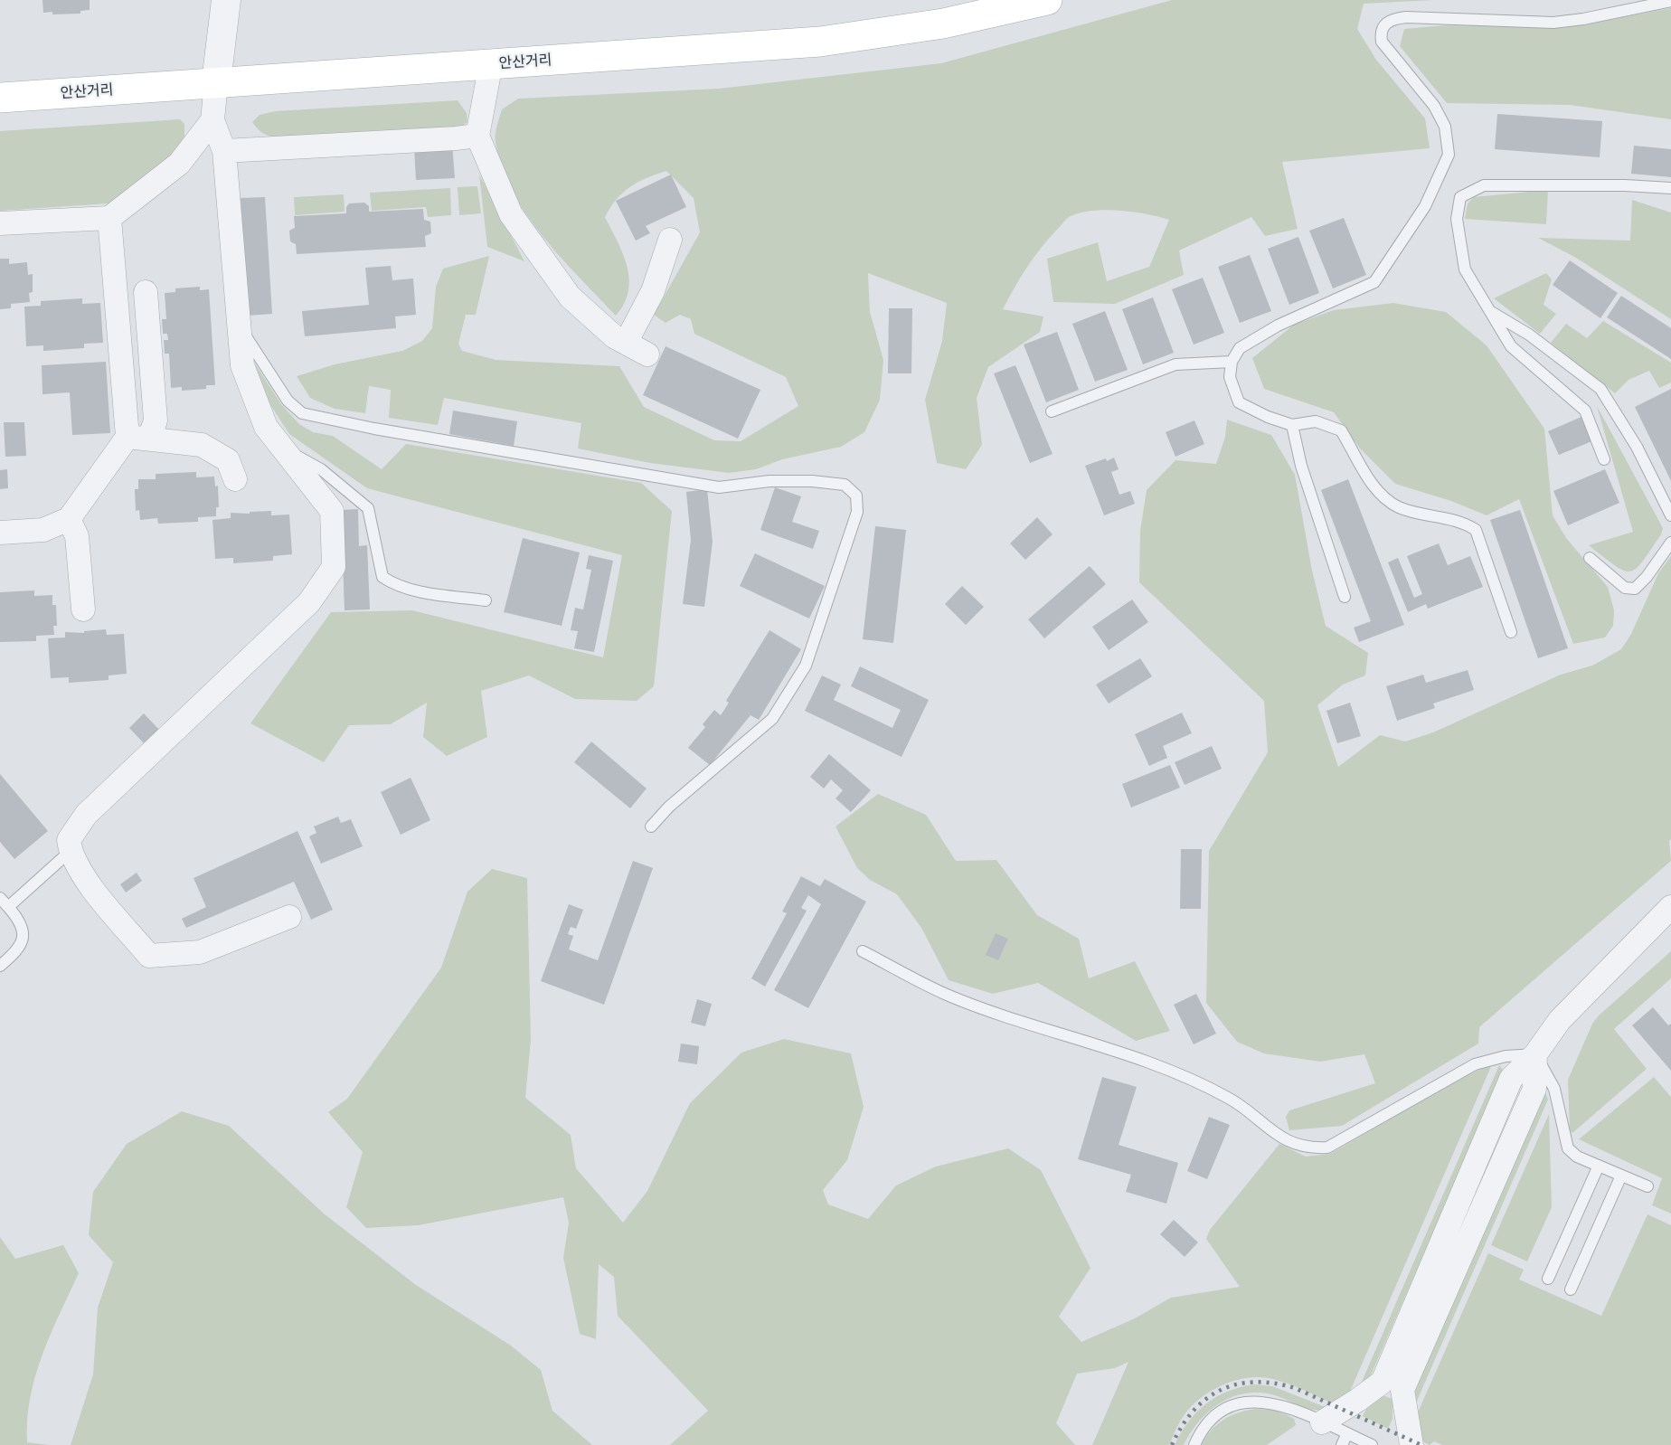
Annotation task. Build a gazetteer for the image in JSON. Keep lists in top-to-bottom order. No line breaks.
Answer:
{"streets":{"main road":["안산거리"]}}
